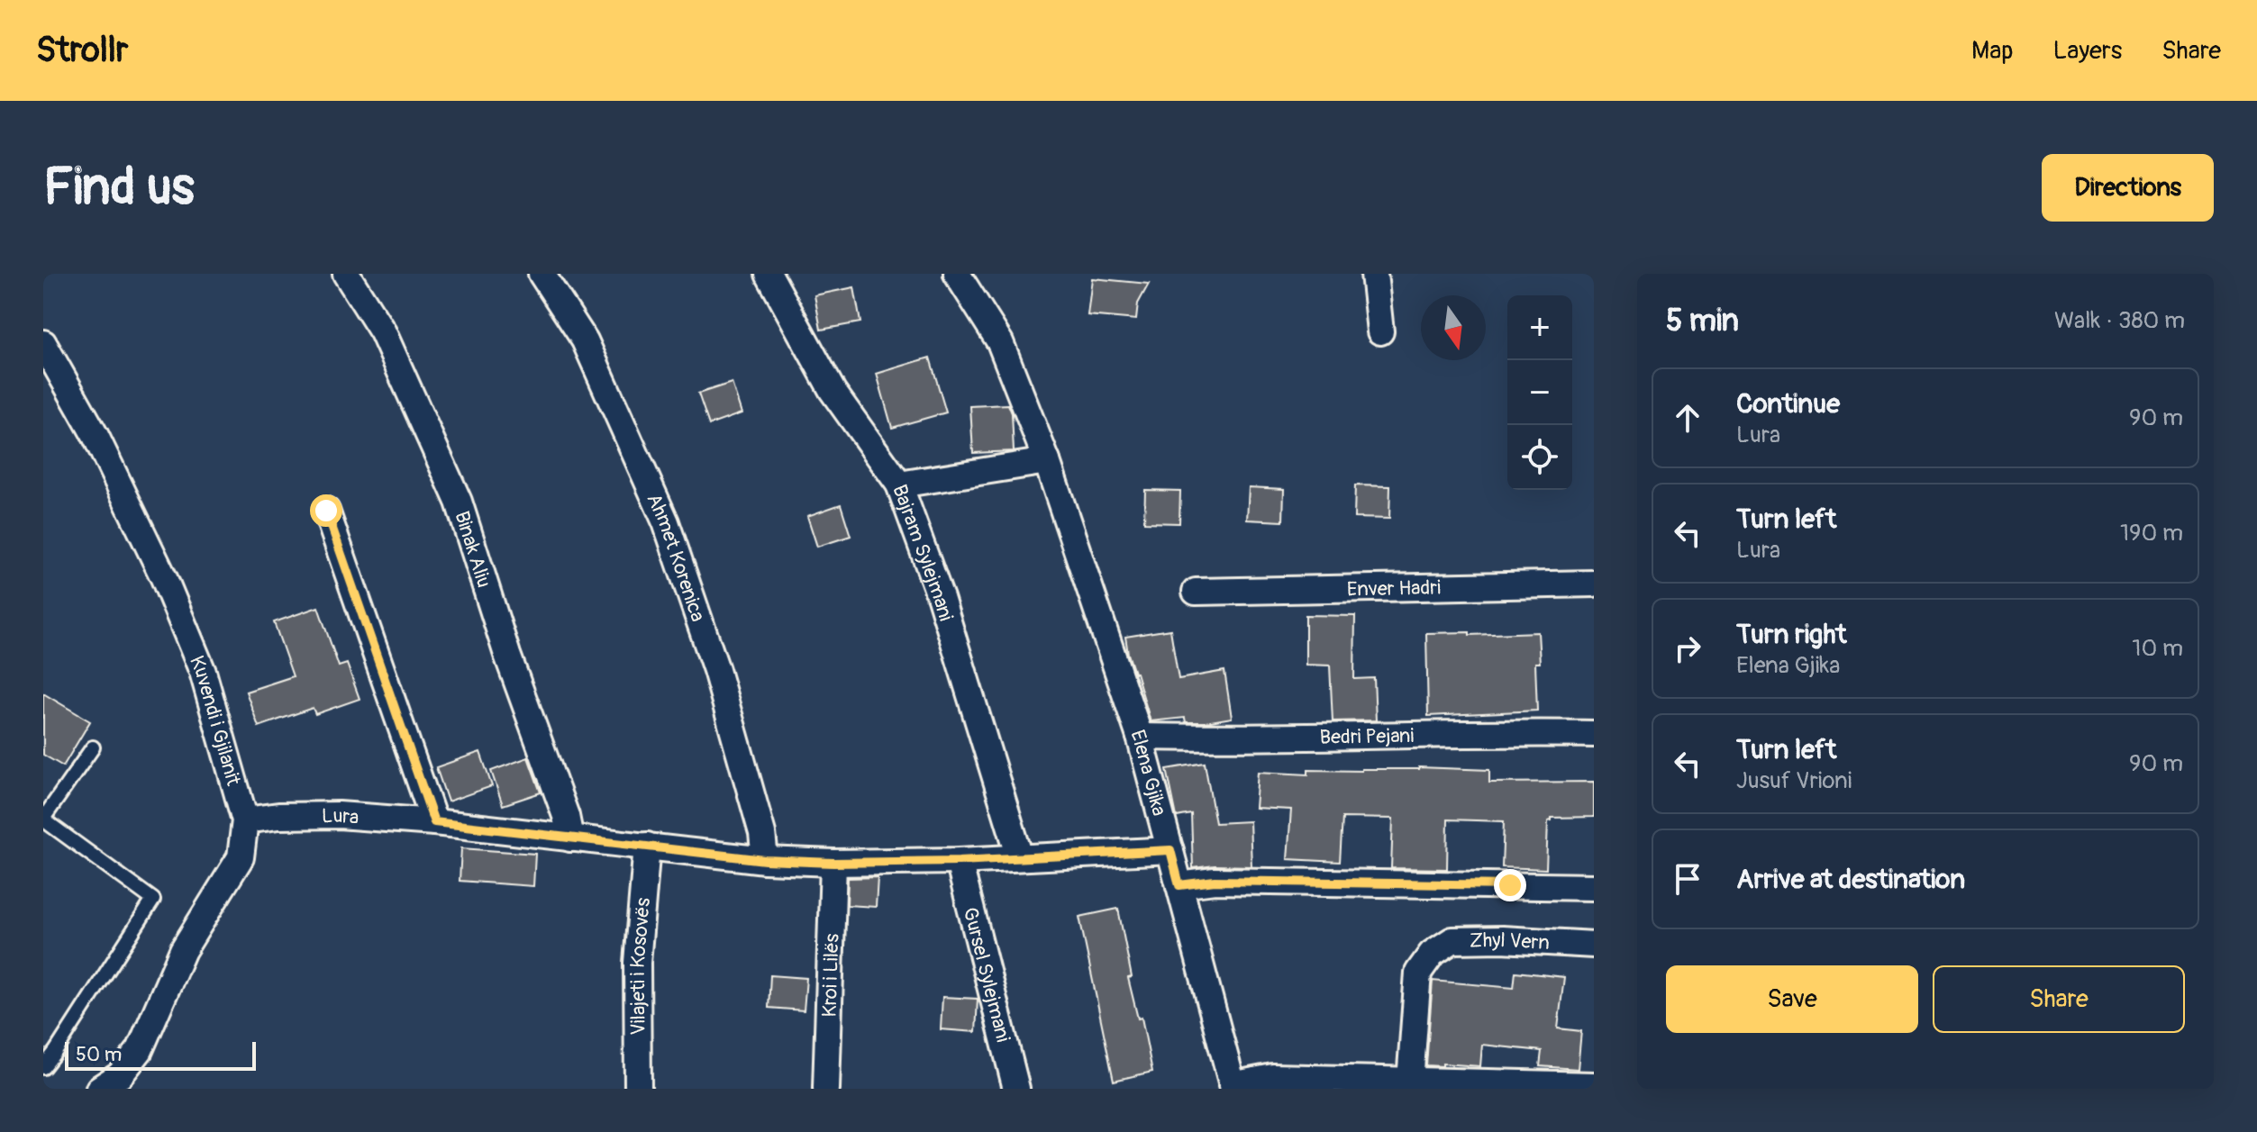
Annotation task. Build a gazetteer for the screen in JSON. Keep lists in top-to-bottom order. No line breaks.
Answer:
{"streets":{"street":["Binak Aliu","Bajram Sylejmani","Ahmet Korenica","Enver Hadri","Kuvendi i Gjilanit","Bedri Pejani","Elena Gjika","Lura","Zhyl Vern","Vilajeti i Kosovës","Gursel Sylejmani","Kroi i Lilës"]},"crossings":[["Binak Aliu","Lura"],["Bajram Sylejmani","Lura"],["Ahmet Korenica","Lura"],["Kuvendi i Gjilanit","Lura"],["Bedri Pejani","Elena Gjika"],["Elena Gjika","Lura"],["Lura","Vilajeti i Kosovës"],["Lura","Gursel Sylejmani"],["Lura","Kroi i Lilës"]],"scale_bar":"50 m","north":"bottom","page":{"header":"Strollr","nav":["Map","Layers","Share"],"buttons":["Directions",["Save","Share"]],"title":"Find us","heading":["5 min","Walk · 380 m"],"map_buttons":["+","−"],"list":[["Continue","Lura","90 m"],["Turn left","Lura","190 m"],["Turn right","Elena Gjika","10 m"],["Turn left","Jusuf Vrioni","90 m"],"Arrive at destination"],"scale":"50 m"}}
